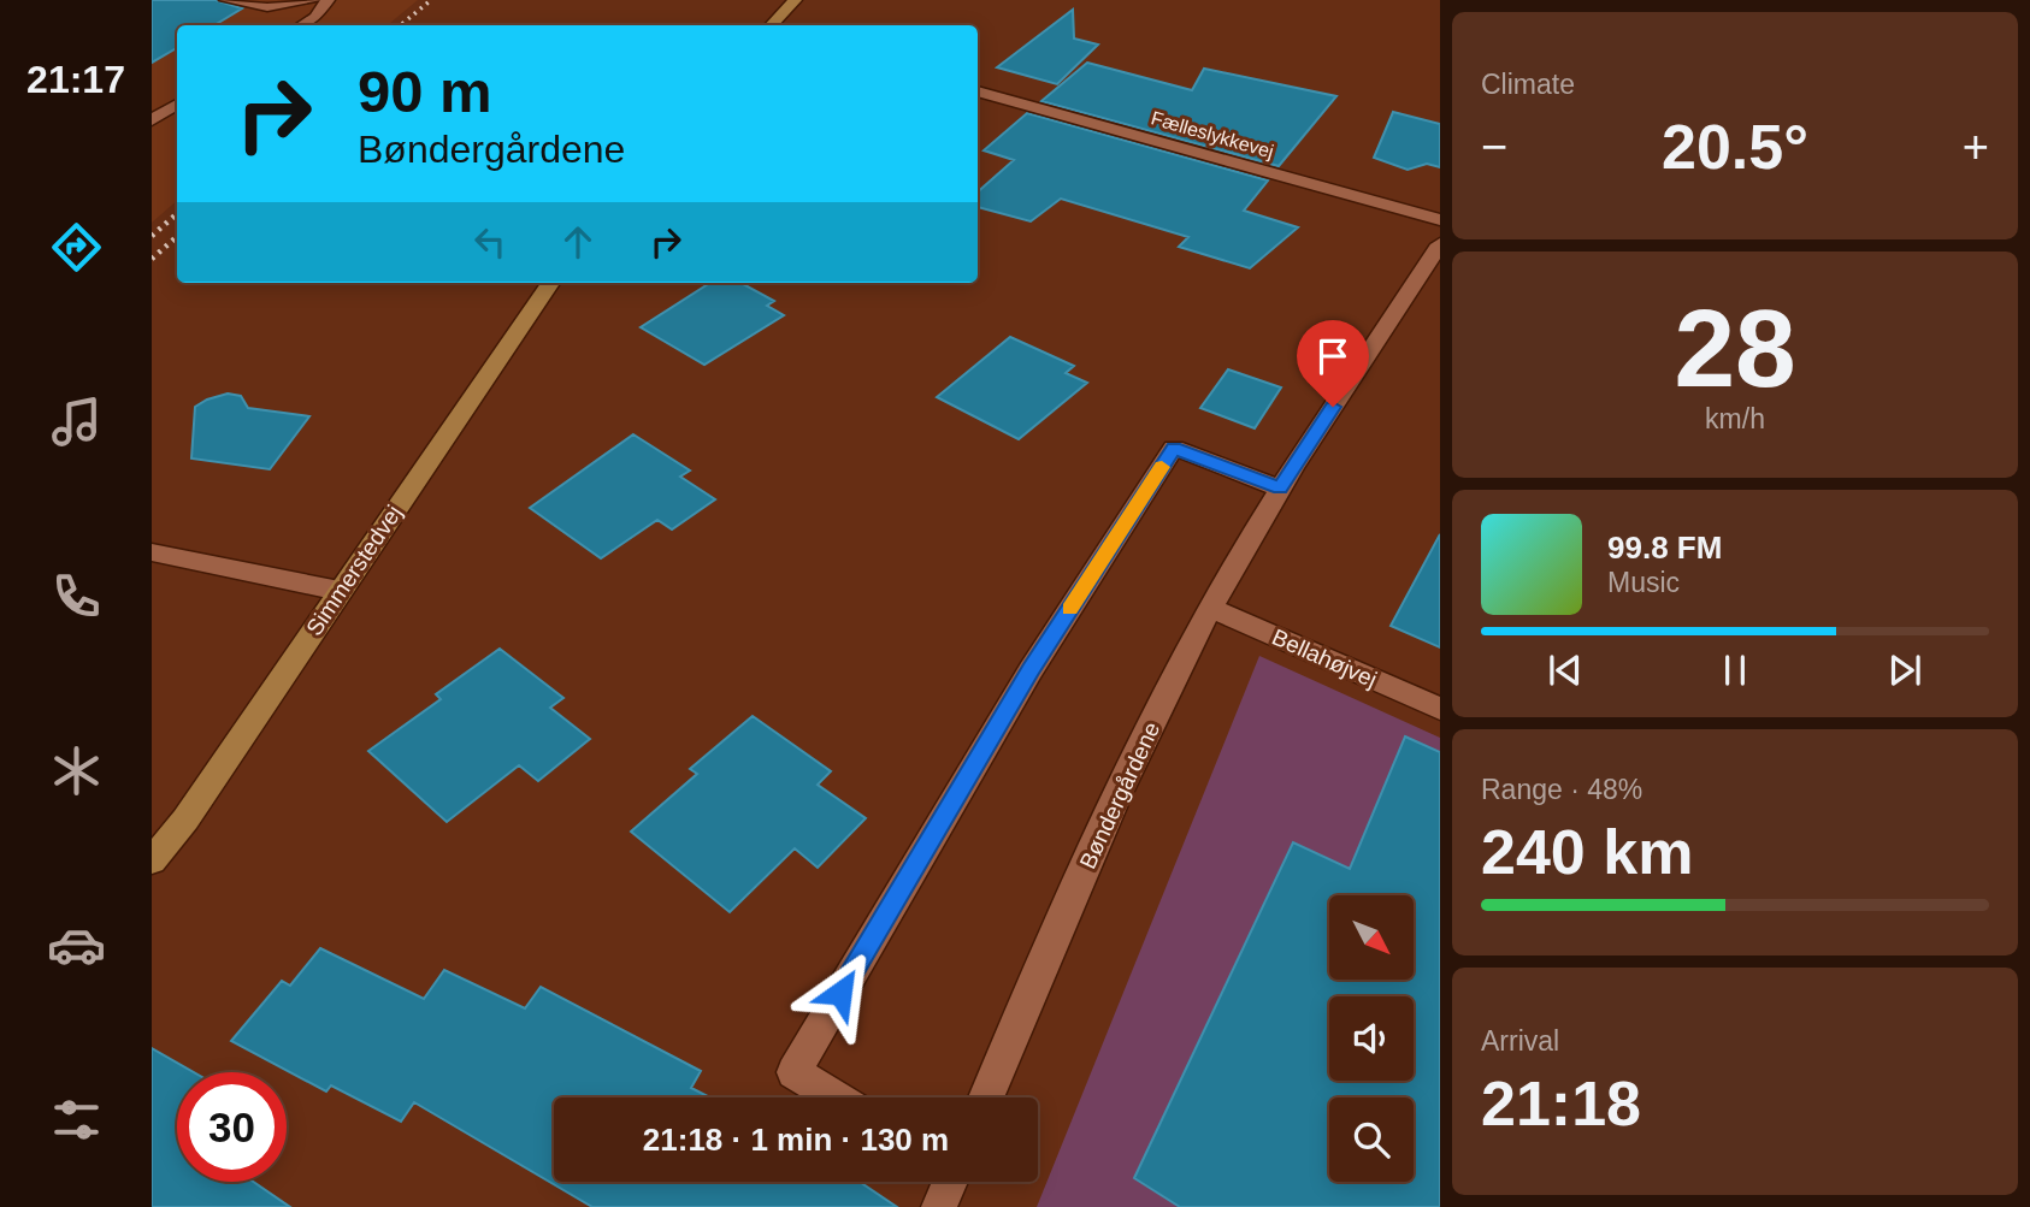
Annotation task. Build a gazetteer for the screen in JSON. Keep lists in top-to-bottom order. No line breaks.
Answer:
{"streets":{"street":["Fælleslykkevej","Simmerstedvej","Bellahøjvej","Bøndergårdene"]},"crossings":[["Bellahøjvej","Bøndergårdene"]],"north":"bottom right","page":{"tabs":"21:17","tile":["Climate",["28","km/h"],["Range · 48%","240 km"],["Arrival","21:18"]],"turn":["90 m","Bøndergårdene"],"heat":["−","20.5°","+"],"song":["99.8 FM","Music"],"limit":"30","trip":"21:18 · 1 min · 130 m"}}
